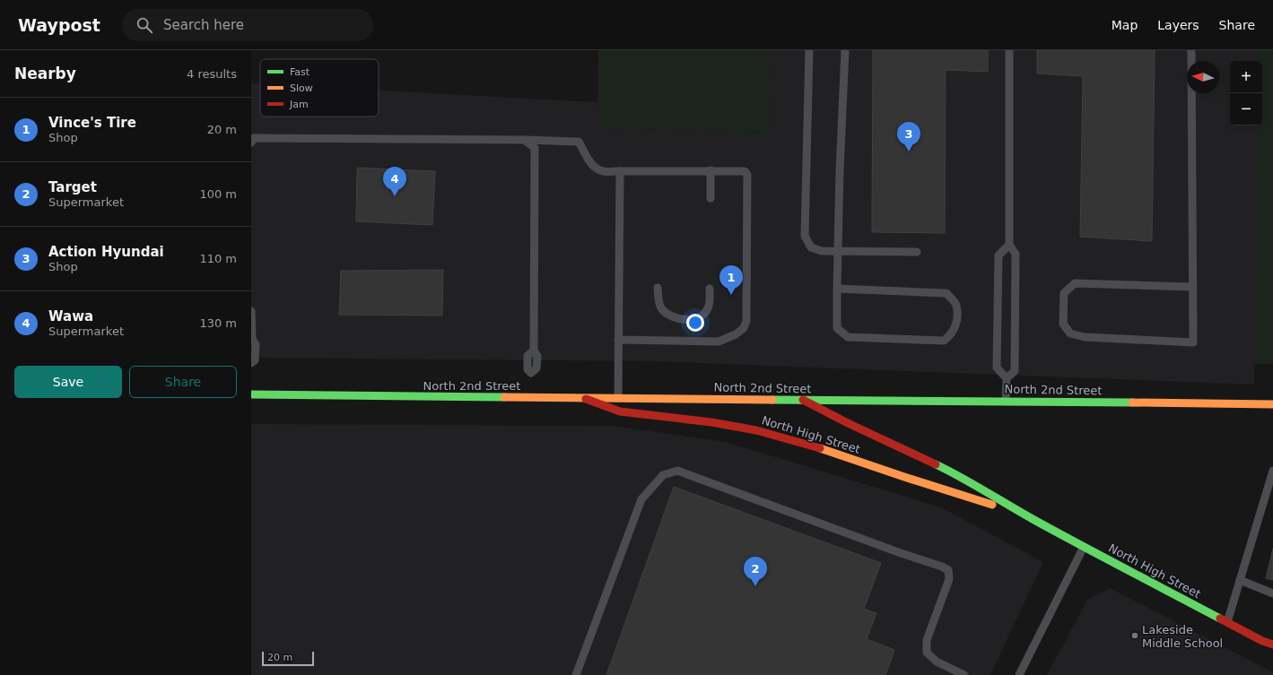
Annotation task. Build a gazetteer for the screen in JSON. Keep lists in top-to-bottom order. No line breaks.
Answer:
{"streets":{"main road":["North 2nd Street","North High Street"]},"crossings":[["North 2nd Street","North High Street"]],"places":["Lakeside Middle School"],"legend":["Fast","Slow","Jam"],"scale_bar":"20 m","north":"left","page":{"header":"Waypost","search":"Search here","nav":["Map","Layers","Share"],"heading":["Nearby","4 results"],"map_buttons":["+","−"],"list":[{"mark":"1","name":"Vince's Tire","note":"Shop","value":"20 m"},{"mark":"2","name":"Target","note":"Supermarket","value":"100 m"},{"mark":"3","name":"Action Hyundai","note":"Shop","value":"110 m"},{"mark":"4","name":"Wawa","note":"Supermarket","value":"130 m"}],"pins":["3","4","1","2"],"buttons":["Save","Share"],"scale":"20 m"}}
